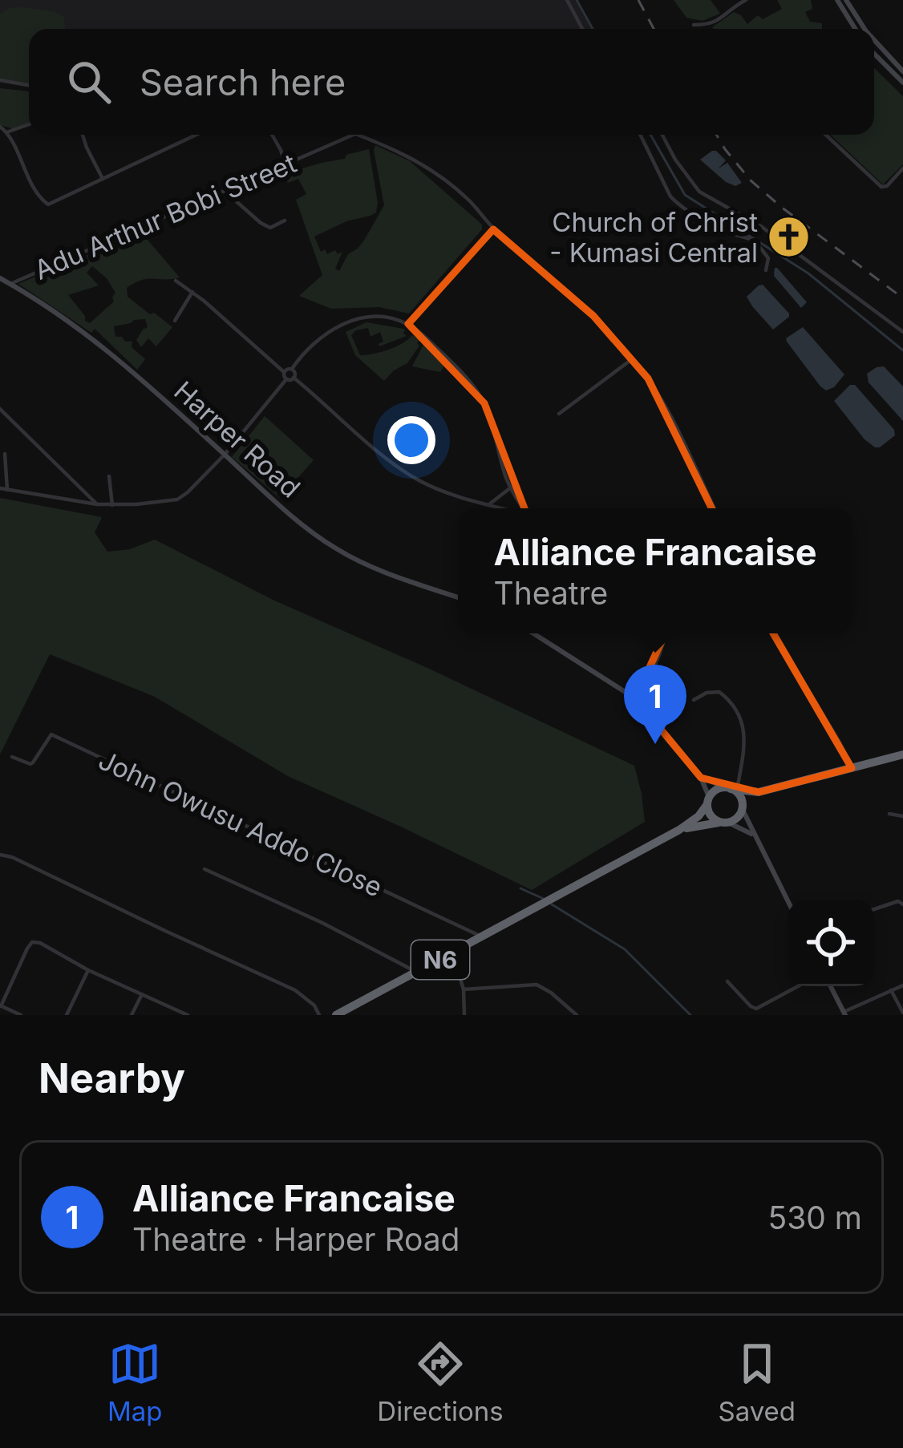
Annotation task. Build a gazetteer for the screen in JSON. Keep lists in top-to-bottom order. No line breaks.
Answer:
{"streets":{"highway":["N6"],"main road":["Harper Road"],"street":["Adu Arthur Bobi Street","John Owusu Addo Close"]},"crossings":[["Adu Arthur Bobi Street","Harper Road"],["John Owusu Addo Close","N6"]],"places":{"church":["Church of Christ - Kumasi Central"]},"page":{"search":"Search here","popup":["Alliance Francaise","Theatre"],"pins":"1","heading":"Nearby","list":[{"mark":"1","name":"Alliance Francaise","note":"Theatre · Harper Road","value":"530 m"}],"nav":["Map","Directions","Saved"]}}
